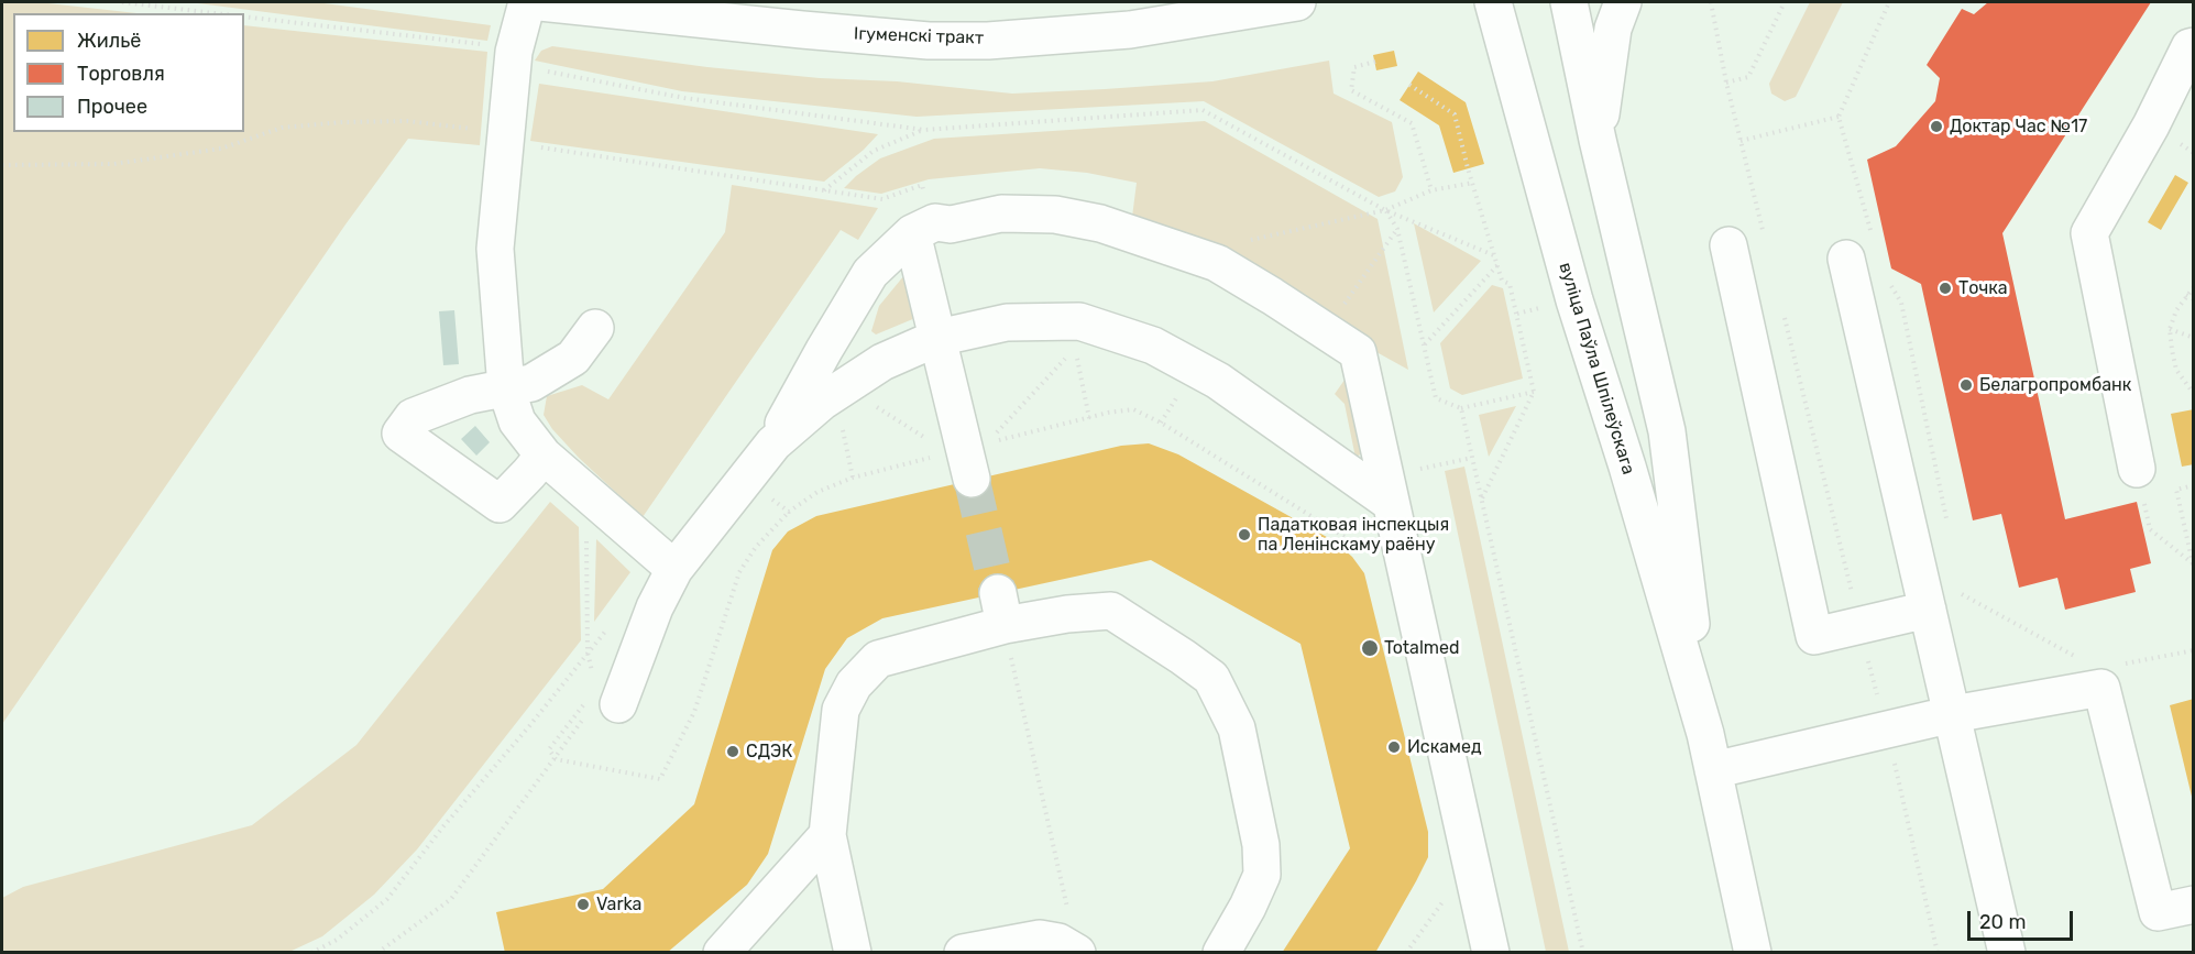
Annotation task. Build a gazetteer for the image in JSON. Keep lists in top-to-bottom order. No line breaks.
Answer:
{"streets":{"street":["Ігуменскі тракт","вуліца Паўла Шпілеўскага"]},"places":["Доктар Час №17","Точка","Белагропромбанк","Падатковая інспекцыя па Ленінскаму раёну","Totalmed","Искамед","СДЭК","Varka"],"legend":["Жильё","Торговля","Прочее"],"scale_bar":"20 m"}
